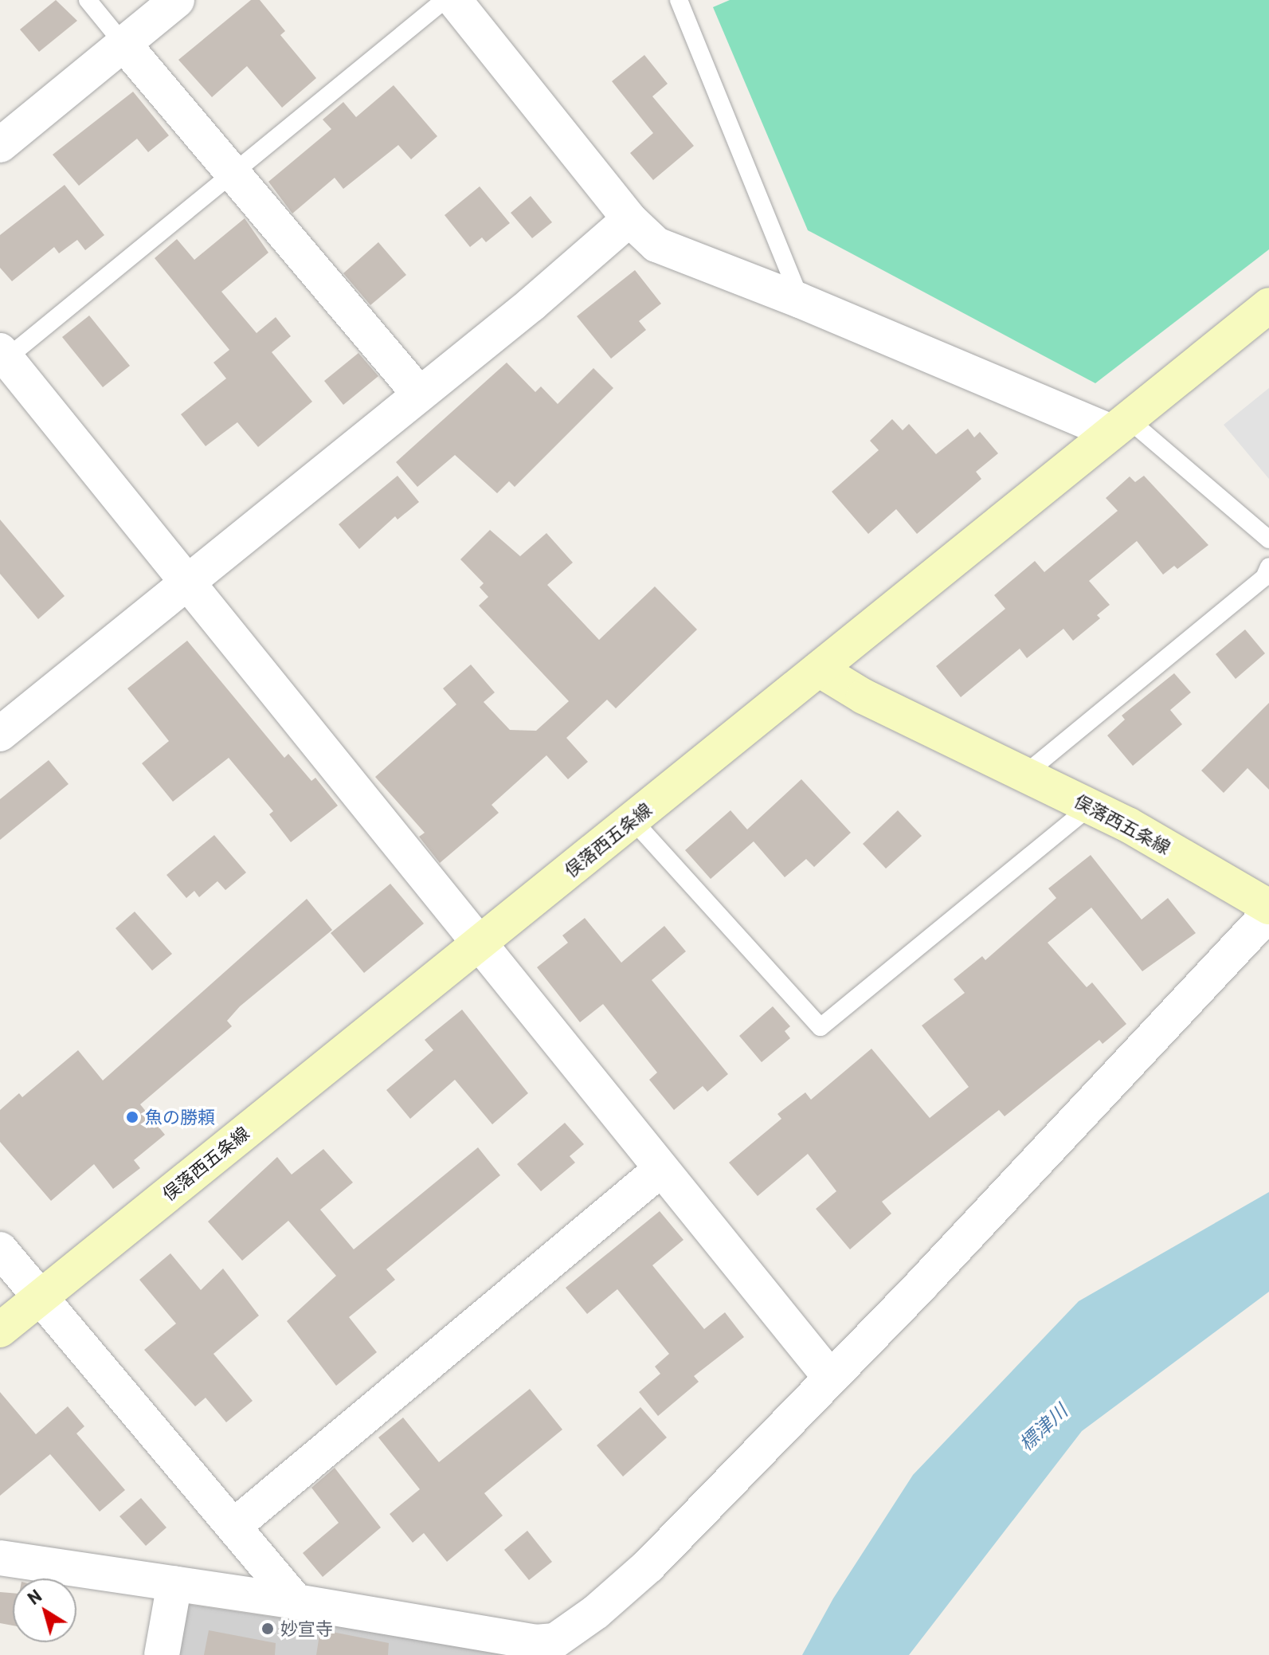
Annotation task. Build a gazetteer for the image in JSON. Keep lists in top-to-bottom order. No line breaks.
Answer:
{"streets":{"main road":["俣落西五条線"]},"water":["標津川"],"places":["魚の勝頼","妙宣寺"],"north":"top left"}
